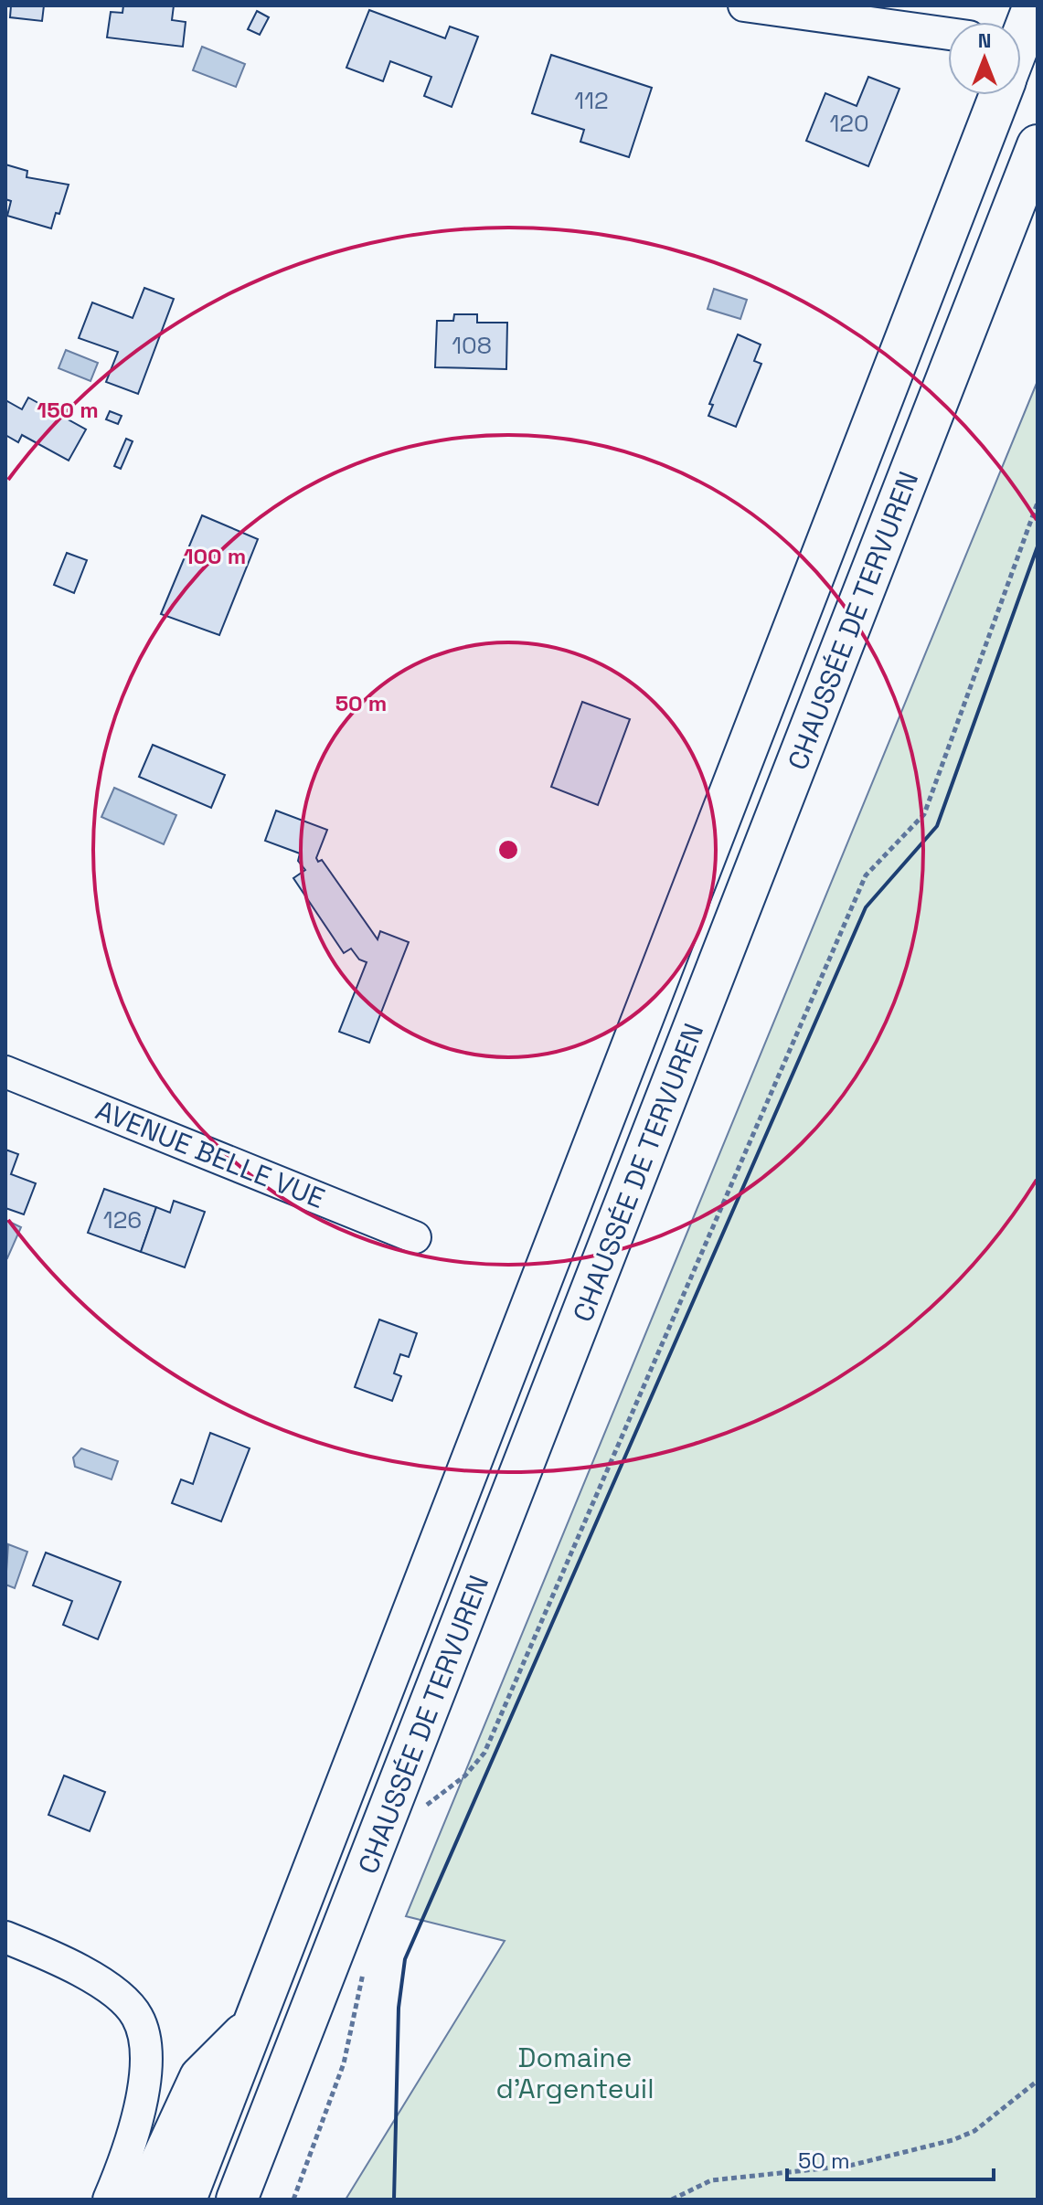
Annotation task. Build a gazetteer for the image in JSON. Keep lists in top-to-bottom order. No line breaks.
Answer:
{"streets":{"highway":["CHAUSSÉE DE TERVUREN"],"street":["AVENUE BELLE VUE"]},"parks":["Domaine d'Argenteuil"],"house_numbers":["112","120","108","126"],"scale_bar":"50 m","north":"top","rings":["150 m","100 m","50 m"]}
